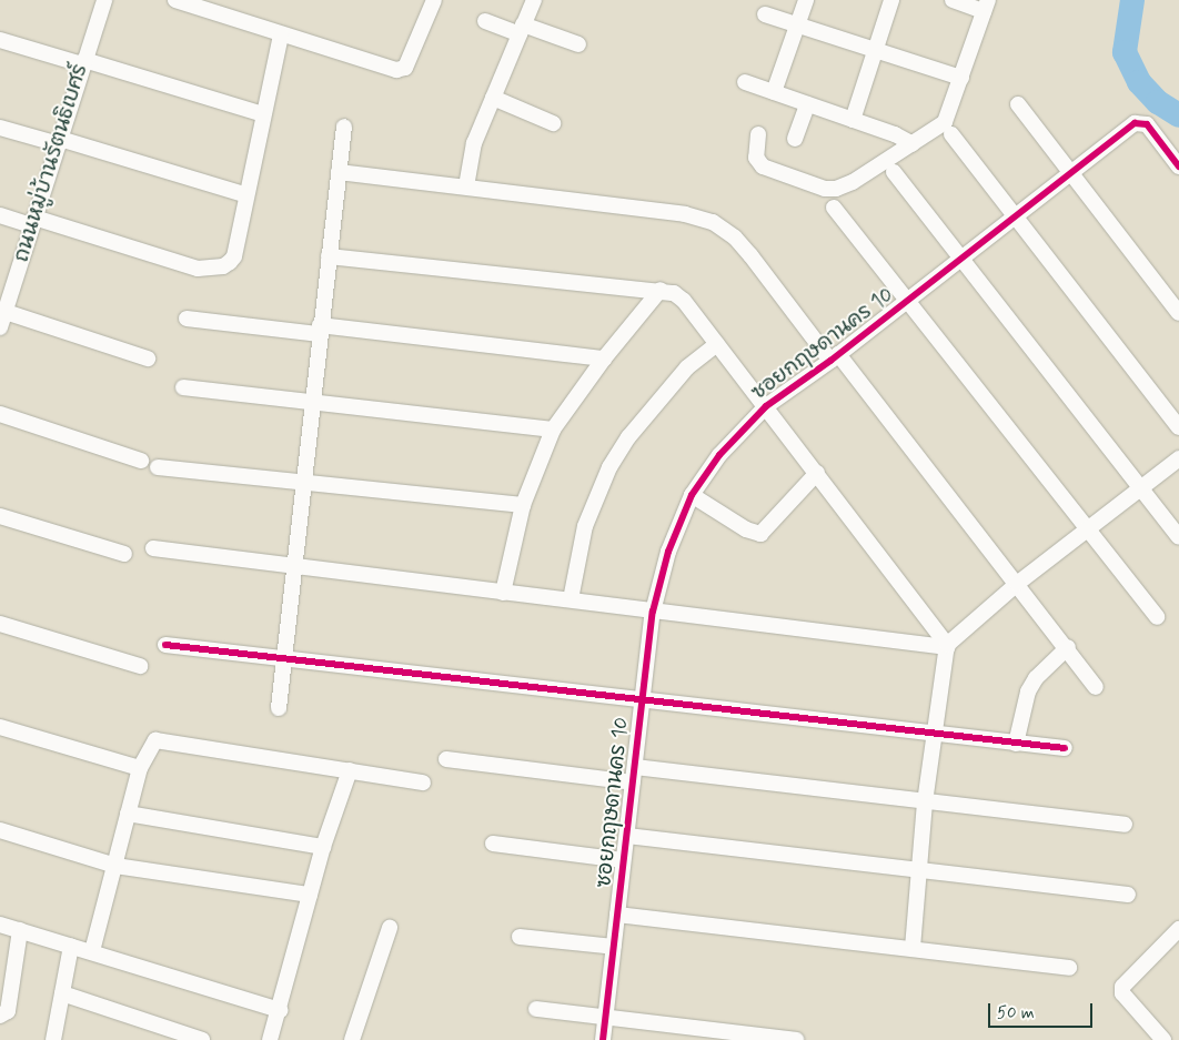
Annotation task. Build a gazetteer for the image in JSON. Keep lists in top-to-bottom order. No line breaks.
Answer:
{"streets":{"street":["ถนนหมู่บ้านรัตนธิเบศร์","ซอยกฤษดานคร 10"]},"scale_bar":"50 m"}
